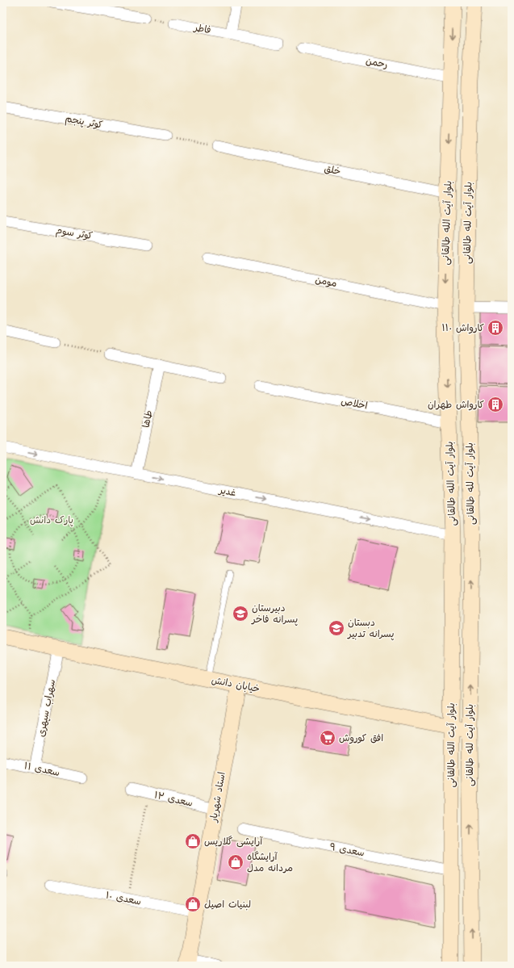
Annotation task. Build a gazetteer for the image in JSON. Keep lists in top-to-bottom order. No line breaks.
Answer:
{"streets":{"street":["فاطر","رحمن","کوثر پنجم","خلق","بلوار آیت الله طالقانی","بلوار آیت لله طالقانی","کوثر سوم","مومن","اخلاص","طاها","غدیر","خیابان دانش","سهراب سپهری","سعدی ۱۱","استاد شهریار","سعدی ۱۲","سعدی ۹","سعدی ۱۰"]},"crossings":[["رحمن","بلوار آیت الله طالقانی"],["خلق","بلوار آیت الله طالقانی"],["بلوار آیت الله طالقانی","مومن"],["بلوار آیت الله طالقانی","اخلاص"],["بلوار آیت الله طالقانی","غدیر"],["بلوار آیت الله طالقانی","خیابان دانش"],["بلوار آیت الله طالقانی","سعدی ۹"],["بلوار آیت لله طالقانی","خیابان دانش"],["طاها","غدیر"],["خیابان دانش","سهراب سپهری"],["خیابان دانش","استاد شهریار"],["سهراب سپهری","سعدی ۱۱"],["استاد شهریار","سعدی ۱۲"],["استاد شهریار","سعدی ۱۰"]],"one_way":["بلوار آیت الله طالقانی","بلوار آیت لله طالقانی","غدیر"],"parks":["پارک دانش"],"places":{"building":["کارواش ۱۱۰","کارواش طهران"],"school or university":["دبیرستان پسرانه فاخر","دبستان پسرانه تدبیر"],"supermarket":["افق کوروش"],"shop":["آرایشی گلاریس","آرایشگاه مردانه مدل","لبنیات اصیل"]}}
